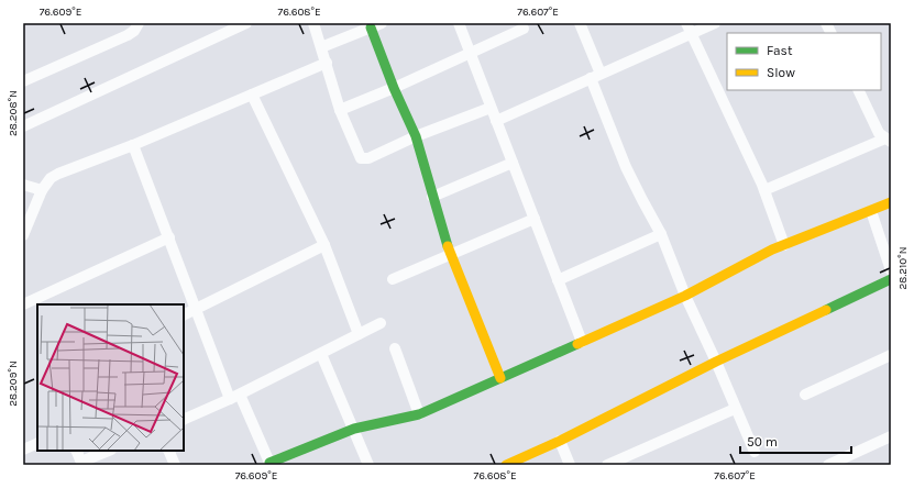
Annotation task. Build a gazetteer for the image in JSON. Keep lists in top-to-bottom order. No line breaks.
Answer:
{"legend":["Fast","Slow"],"scale_bar":"50 m","coordinates":["76.609°E","76.608°E","76.607°E","28.208°N","28.210°N","28.209°N"]}
